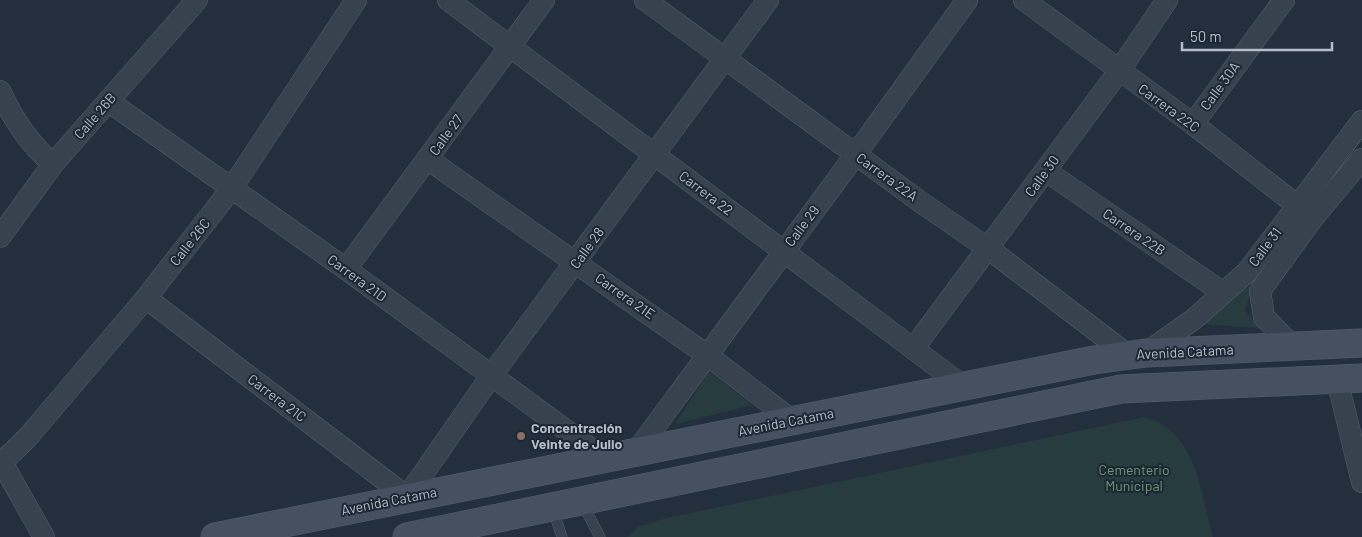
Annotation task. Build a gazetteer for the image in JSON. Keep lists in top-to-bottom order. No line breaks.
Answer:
{"streets":{"main road":["Avenida Catama"],"street":["Calle 30A","Carrera 22C","Calle 26B","Calle 27","Calle 30","Carrera 22A","Carrera 22","Calle 29","Carrera 22B","Calle 26C","Calle 31","Calle 28","Carrera 21D","Carrera 21E","Carrera 21C"]},"crossings":[["Calle 30A","Carrera 22C"],["Carrera 22C","Calle 30"],["Carrera 22C","Calle 31"],["Calle 26B","Carrera 21D"],["Calle 27","Carrera 22"],["Calle 27","Carrera 21D"],["Calle 27","Carrera 21E"],["Calle 30","Carrera 22A"],["Calle 30","Carrera 22"],["Calle 30","Carrera 22B"],["Carrera 22A","Calle 29"],["Carrera 22A","Calle 31"],["Carrera 22A","Calle 28"],["Carrera 22A","Avenida Catama"],["Carrera 22","Calle 29"],["Carrera 22","Calle 28"],["Carrera 22","Avenida Catama"],["Calle 29","Carrera 21E"],["Calle 29","Avenida Catama"],["Carrera 22B","Calle 31"],["Calle 26C","Carrera 21D"],["Calle 26C","Carrera 21C"],["Calle 31","Avenida Catama"],["Calle 28","Carrera 21D"],["Calle 28","Carrera 21E"],["Calle 28","Avenida Catama"],["Calle 28","Carrera 21C"],["Carrera 21D","Avenida Catama"],["Carrera 21E","Avenida Catama"],["Avenida Catama","Carrera 21C"]],"parks":["Cementerio Municipal"],"places":["Concentración Veinte de Julio"],"scale_bar":"50 m"}
